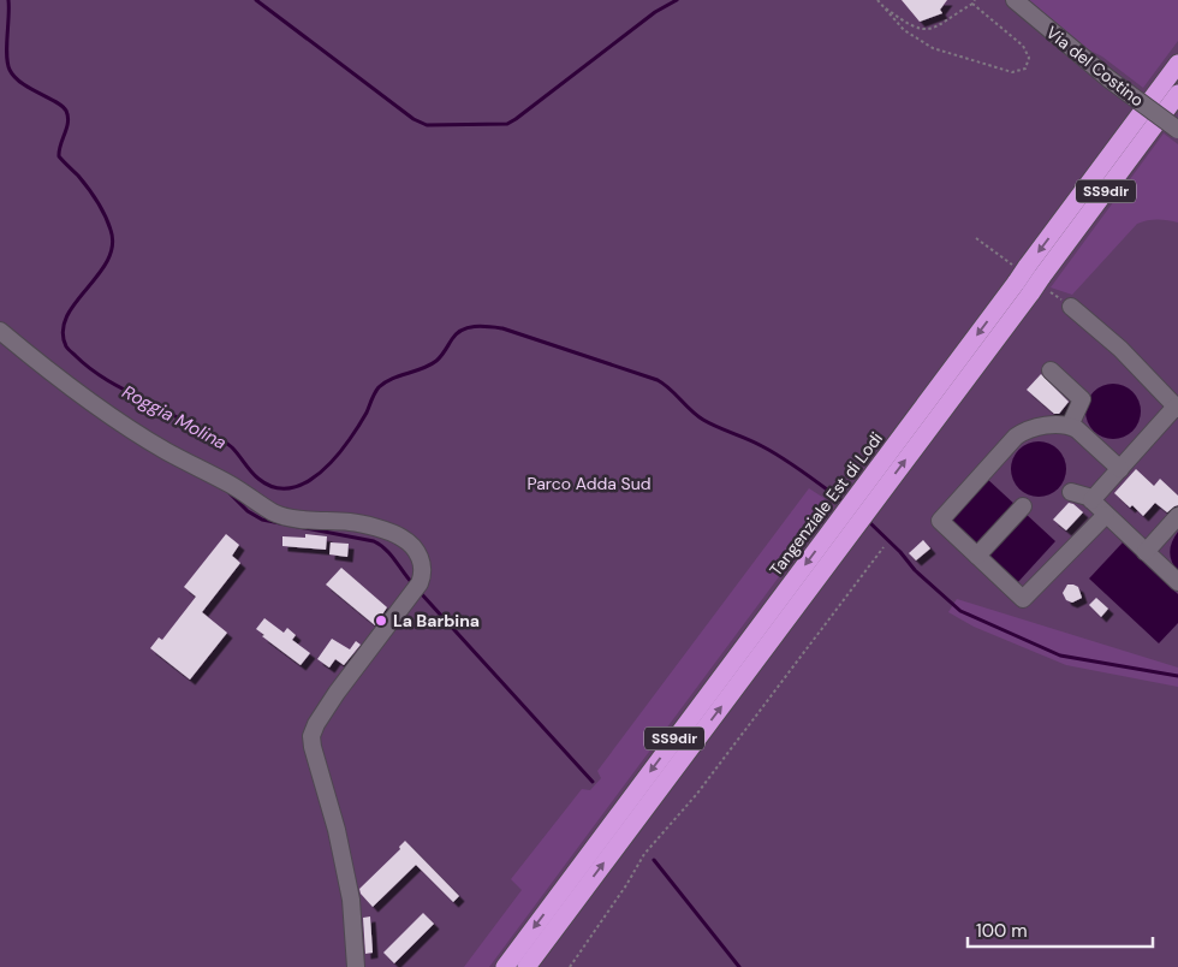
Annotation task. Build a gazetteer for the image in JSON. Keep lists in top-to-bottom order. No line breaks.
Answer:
{"streets":{"highway":["SS9dir","Tangenziale Est di Lodi"],"street":["Via del Costino"]},"water":["Roggia Molina"],"parks":["Parco Adda Sud"],"places":["La Barbina"],"scale_bar":"100 m"}
